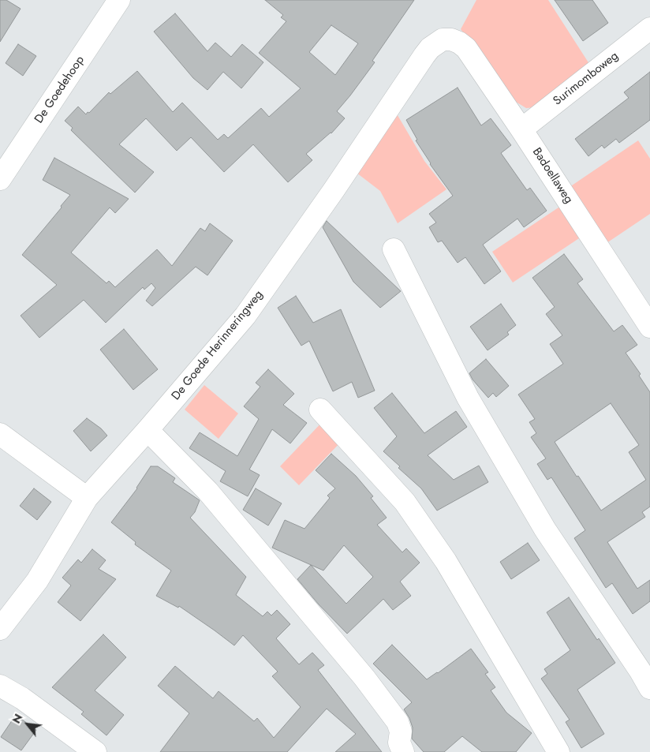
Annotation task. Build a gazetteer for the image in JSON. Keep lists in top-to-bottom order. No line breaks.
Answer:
{"streets":{"street":["Surimomboweg","De Goedehoop","Badoellaweg","De Goede Herinneringweg"]},"crossings":[["Surimomboweg","Badoellaweg"],["Badoellaweg","De Goede Herinneringweg"]],"north":"top left"}
